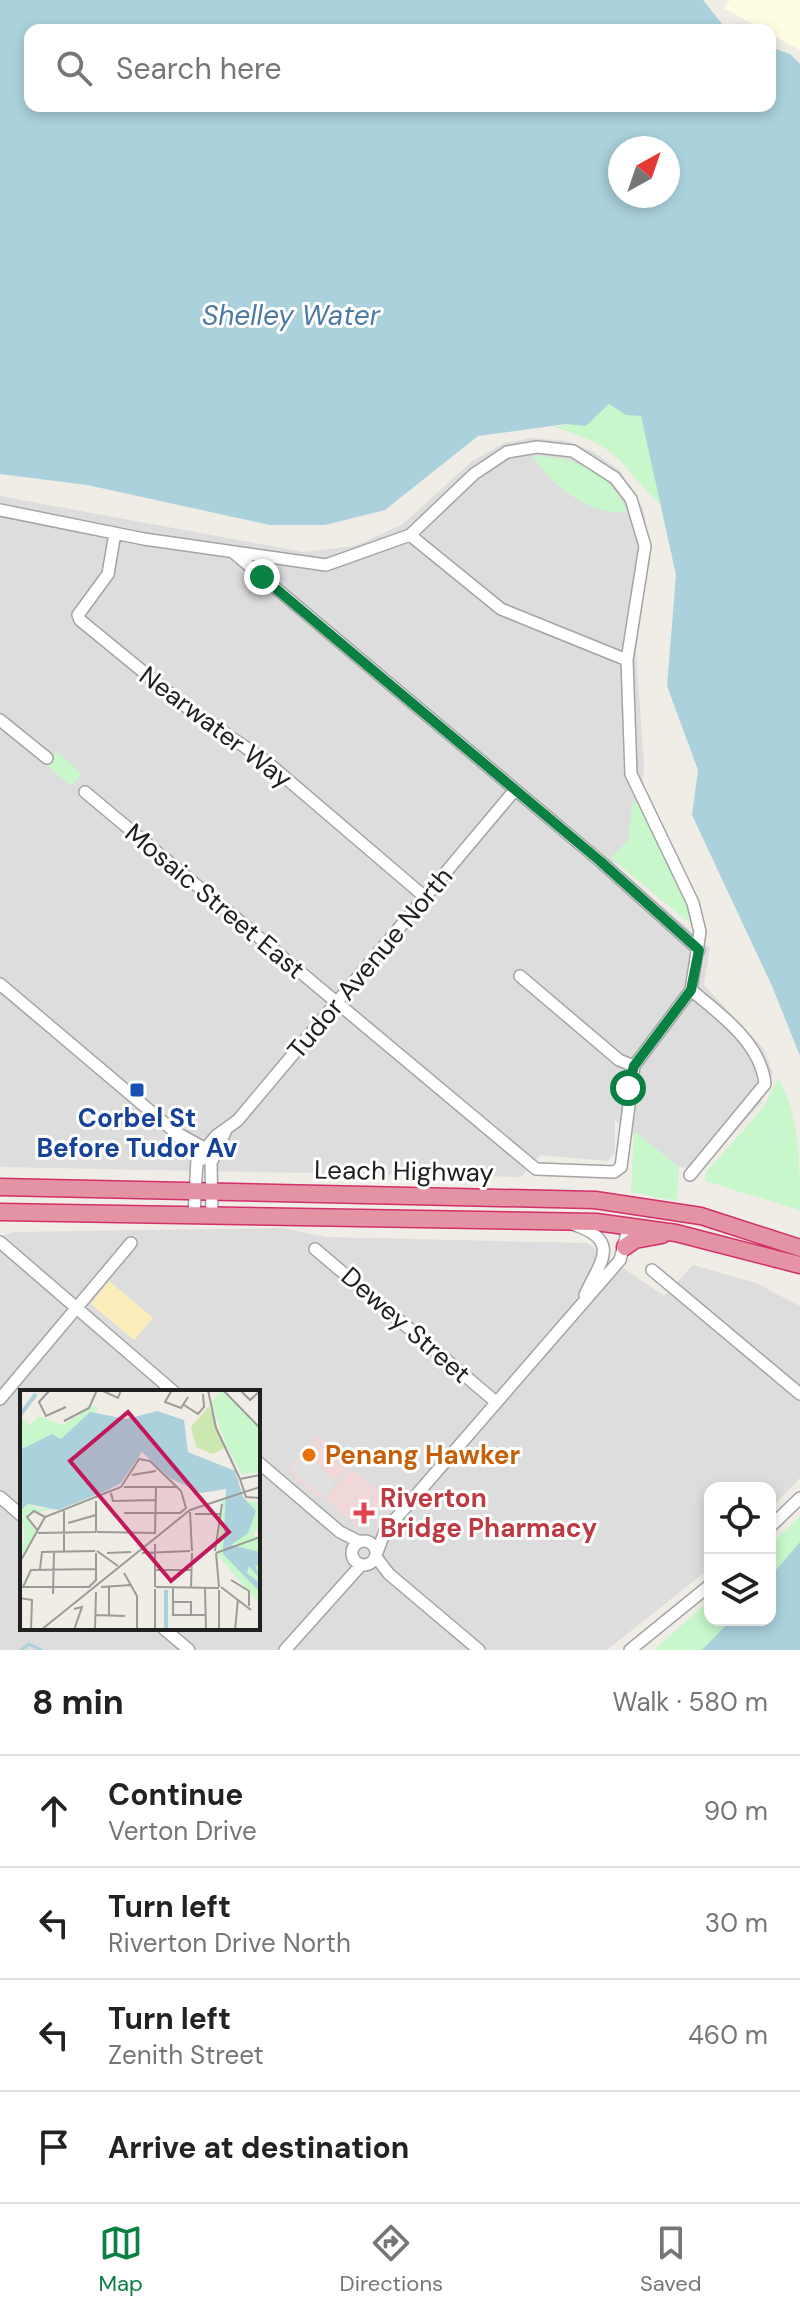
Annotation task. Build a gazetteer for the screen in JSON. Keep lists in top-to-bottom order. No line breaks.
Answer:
{"streets":{"highway":["Leach Highway"],"street":["Nearwater Way","Mosaic Street East","Tudor Avenue North","Dewey Street"]},"crossings":[["Nearwater Way","Tudor Avenue North"],["Mosaic Street East","Tudor Avenue North"],["Tudor Avenue North","Leach Highway"]],"water":["Shelley Water"],"places":{"transit":["Corbel St Before Tudor Av"],"other":["Penang Hawker"],"health":["Riverton Bridge Pharmacy"]},"north":"top right","page":{"search":"Search here","heading":["8 min","Walk · 580 m"],"list":[["Continue","Verton Drive","90 m"],["Turn left","Riverton Drive North","30 m"],["Turn left","Zenith Street","460 m"],"Arrive at destination"],"nav":["Map","Directions","Saved"]}}
